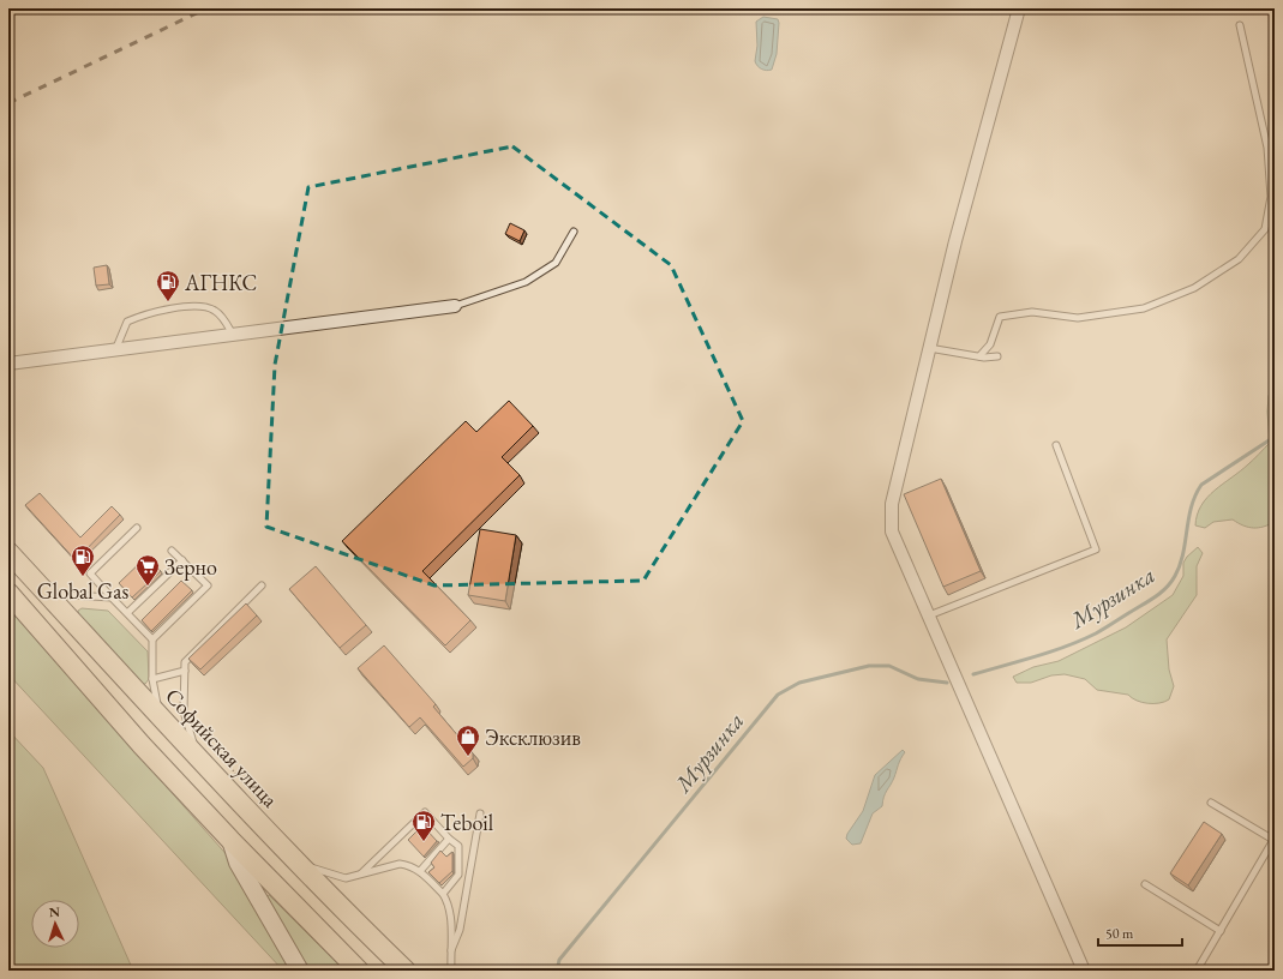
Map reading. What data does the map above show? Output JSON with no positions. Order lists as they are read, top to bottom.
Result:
{
  "streets": {
    "main road": ["Софийская улица"]
  },
  "water": ["Мурзинка"],
  "places": {
    "fuel station": ["АГНКС", "Global Gas", "Teboil"],
    "supermarket": ["Зерно"],
    "shop": ["Эксклюзив"]
  },
  "scale_bar": "50 m",
  "north": "top"
}
